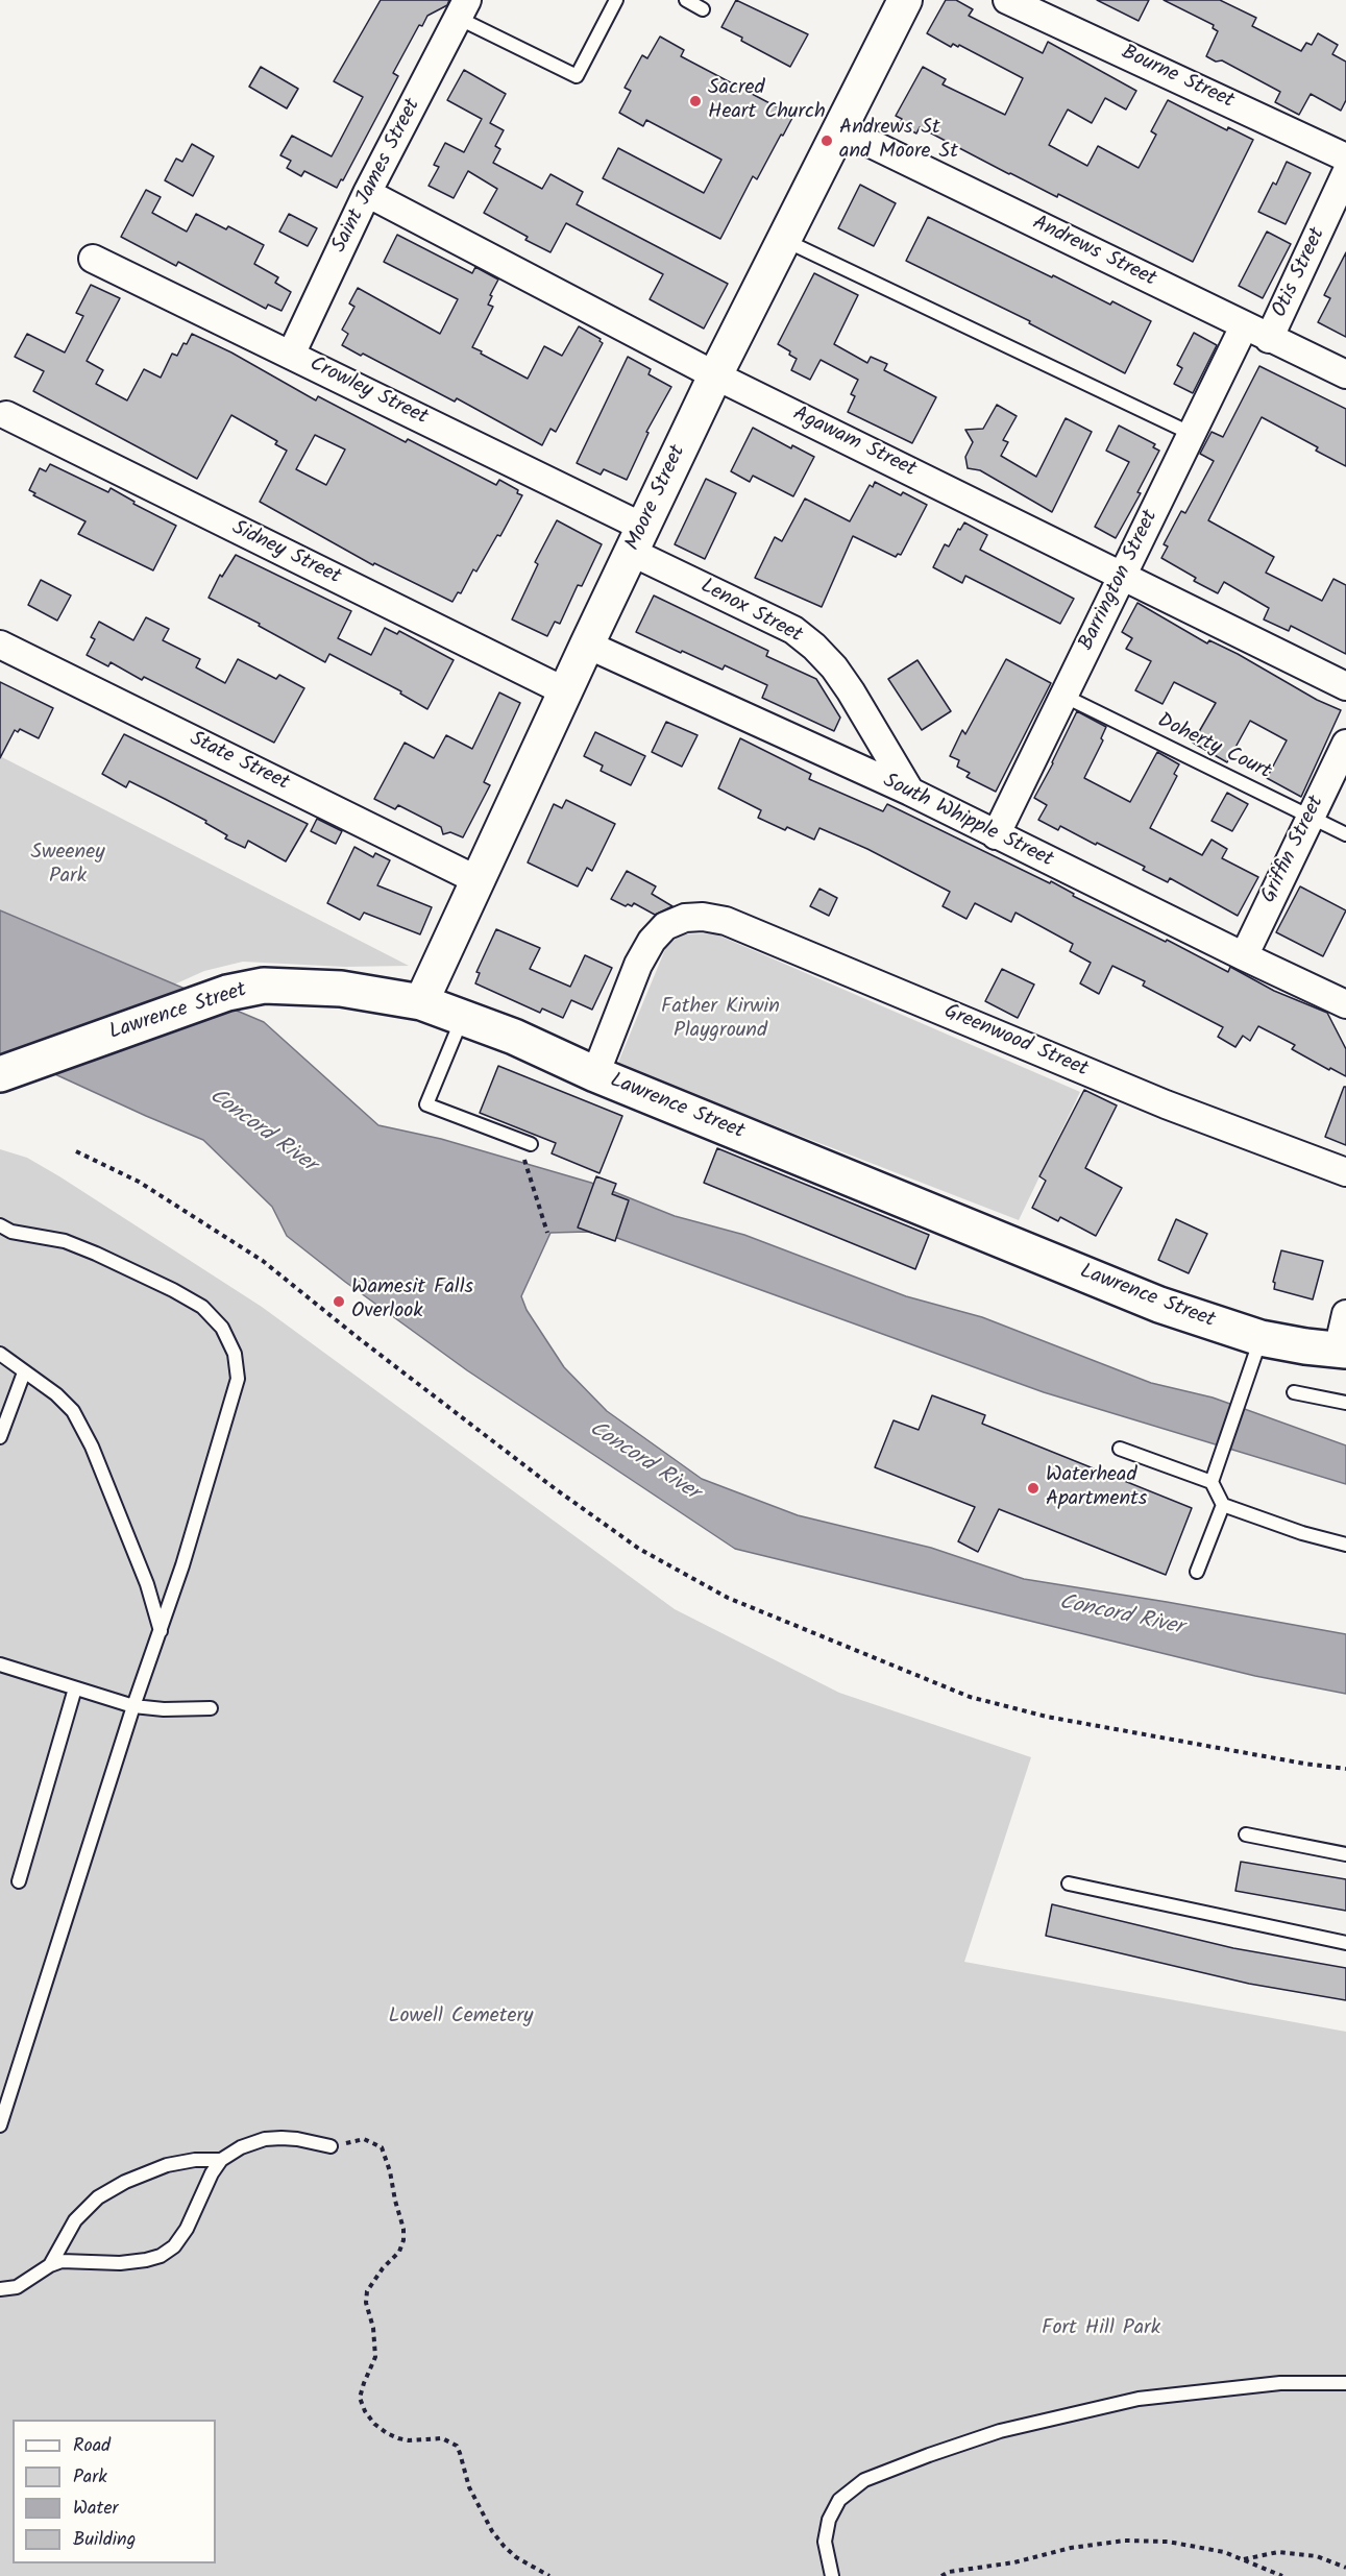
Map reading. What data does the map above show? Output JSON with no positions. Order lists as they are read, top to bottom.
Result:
{
  "streets": {
    "main road": ["Lawrence Street"],
    "street": [
      "Bourne Street",
      "Saint James Street",
      "Andrews Street",
      "Otis Street",
      "Crowley Street",
      "Agawam Street",
      "Moore Street",
      "Sidney Street",
      "Barrington Street",
      "Lenox Street",
      "State Street",
      "South Whipple Street",
      "Griffin Street",
      "Greenwood Street"
    ],
    "lane": ["Doherty Court"]
  },
  "crossings": [
    ["Saint James Street", "Crowley Street"],
    ["Saint James Street", "Agawam Street"],
    ["Andrews Street", "Otis Street"],
    ["Andrews Street", "Moore Street"],
    ["Andrews Street", "Barrington Street"],
    ["Crowley Street", "Moore Street"],
    ["Crowley Street", "Lenox Street"],
    ["Agawam Street", "Moore Street"],
    ["Agawam Street", "Barrington Street"],
    ["Moore Street", "Sidney Street"],
    ["Moore Street", "Lenox Street"],
    ["Moore Street", "State Street"],
    ["Moore Street", "South Whipple Street"],
    ["Moore Street", "Lawrence Street"],
    ["Barrington Street", "Doherty Court"],
    ["Barrington Street", "South Whipple Street"],
    ["Lenox Street", "South Whipple Street"],
    ["Doherty Court", "Griffin Street"],
    ["South Whipple Street", "Griffin Street"],
    ["Lawrence Street", "Greenwood Street"]
  ],
  "water": ["Concord River"],
  "parks": [
    "Sweeney Park",
    "Father Kirwin Playground",
    "Lowell Cemetery",
    "Fort Hill Park"
  ],
  "places": [
    "Sacred Heart Church",
    "Andrews St and Moore St",
    "Wamesit Falls Overlook",
    "Waterhead Apartments"
  ],
  "legend": [
    "Road",
    "Park",
    "Water",
    "Building"
  ]
}
